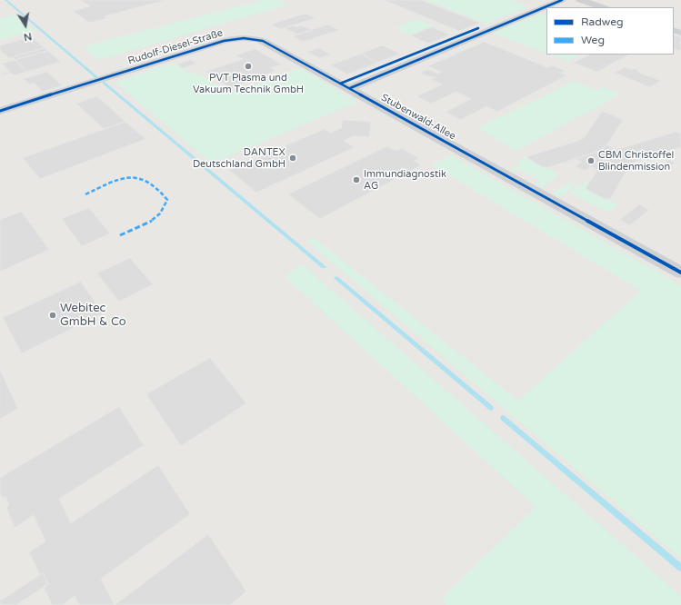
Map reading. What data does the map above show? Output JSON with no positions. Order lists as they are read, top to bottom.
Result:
{
  "streets": {
    "street": ["Rudolf-Diesel-Straße", "Stubenwald-Allee"]
  },
  "crossings": [
    ["Rudolf-Diesel-Straße", "Stubenwald-Allee"]
  ],
  "places": [
    "PVT Plasma und Vakuum Technik GmbH",
    "DANTEX Deutschland GmbH",
    "CBM Christoffel Blindenmission",
    "Immundiagnostik AG",
    "Webitec GmbH & Co"
  ],
  "legend": ["Radweg", "Weg"],
  "north": "bottom"
}
